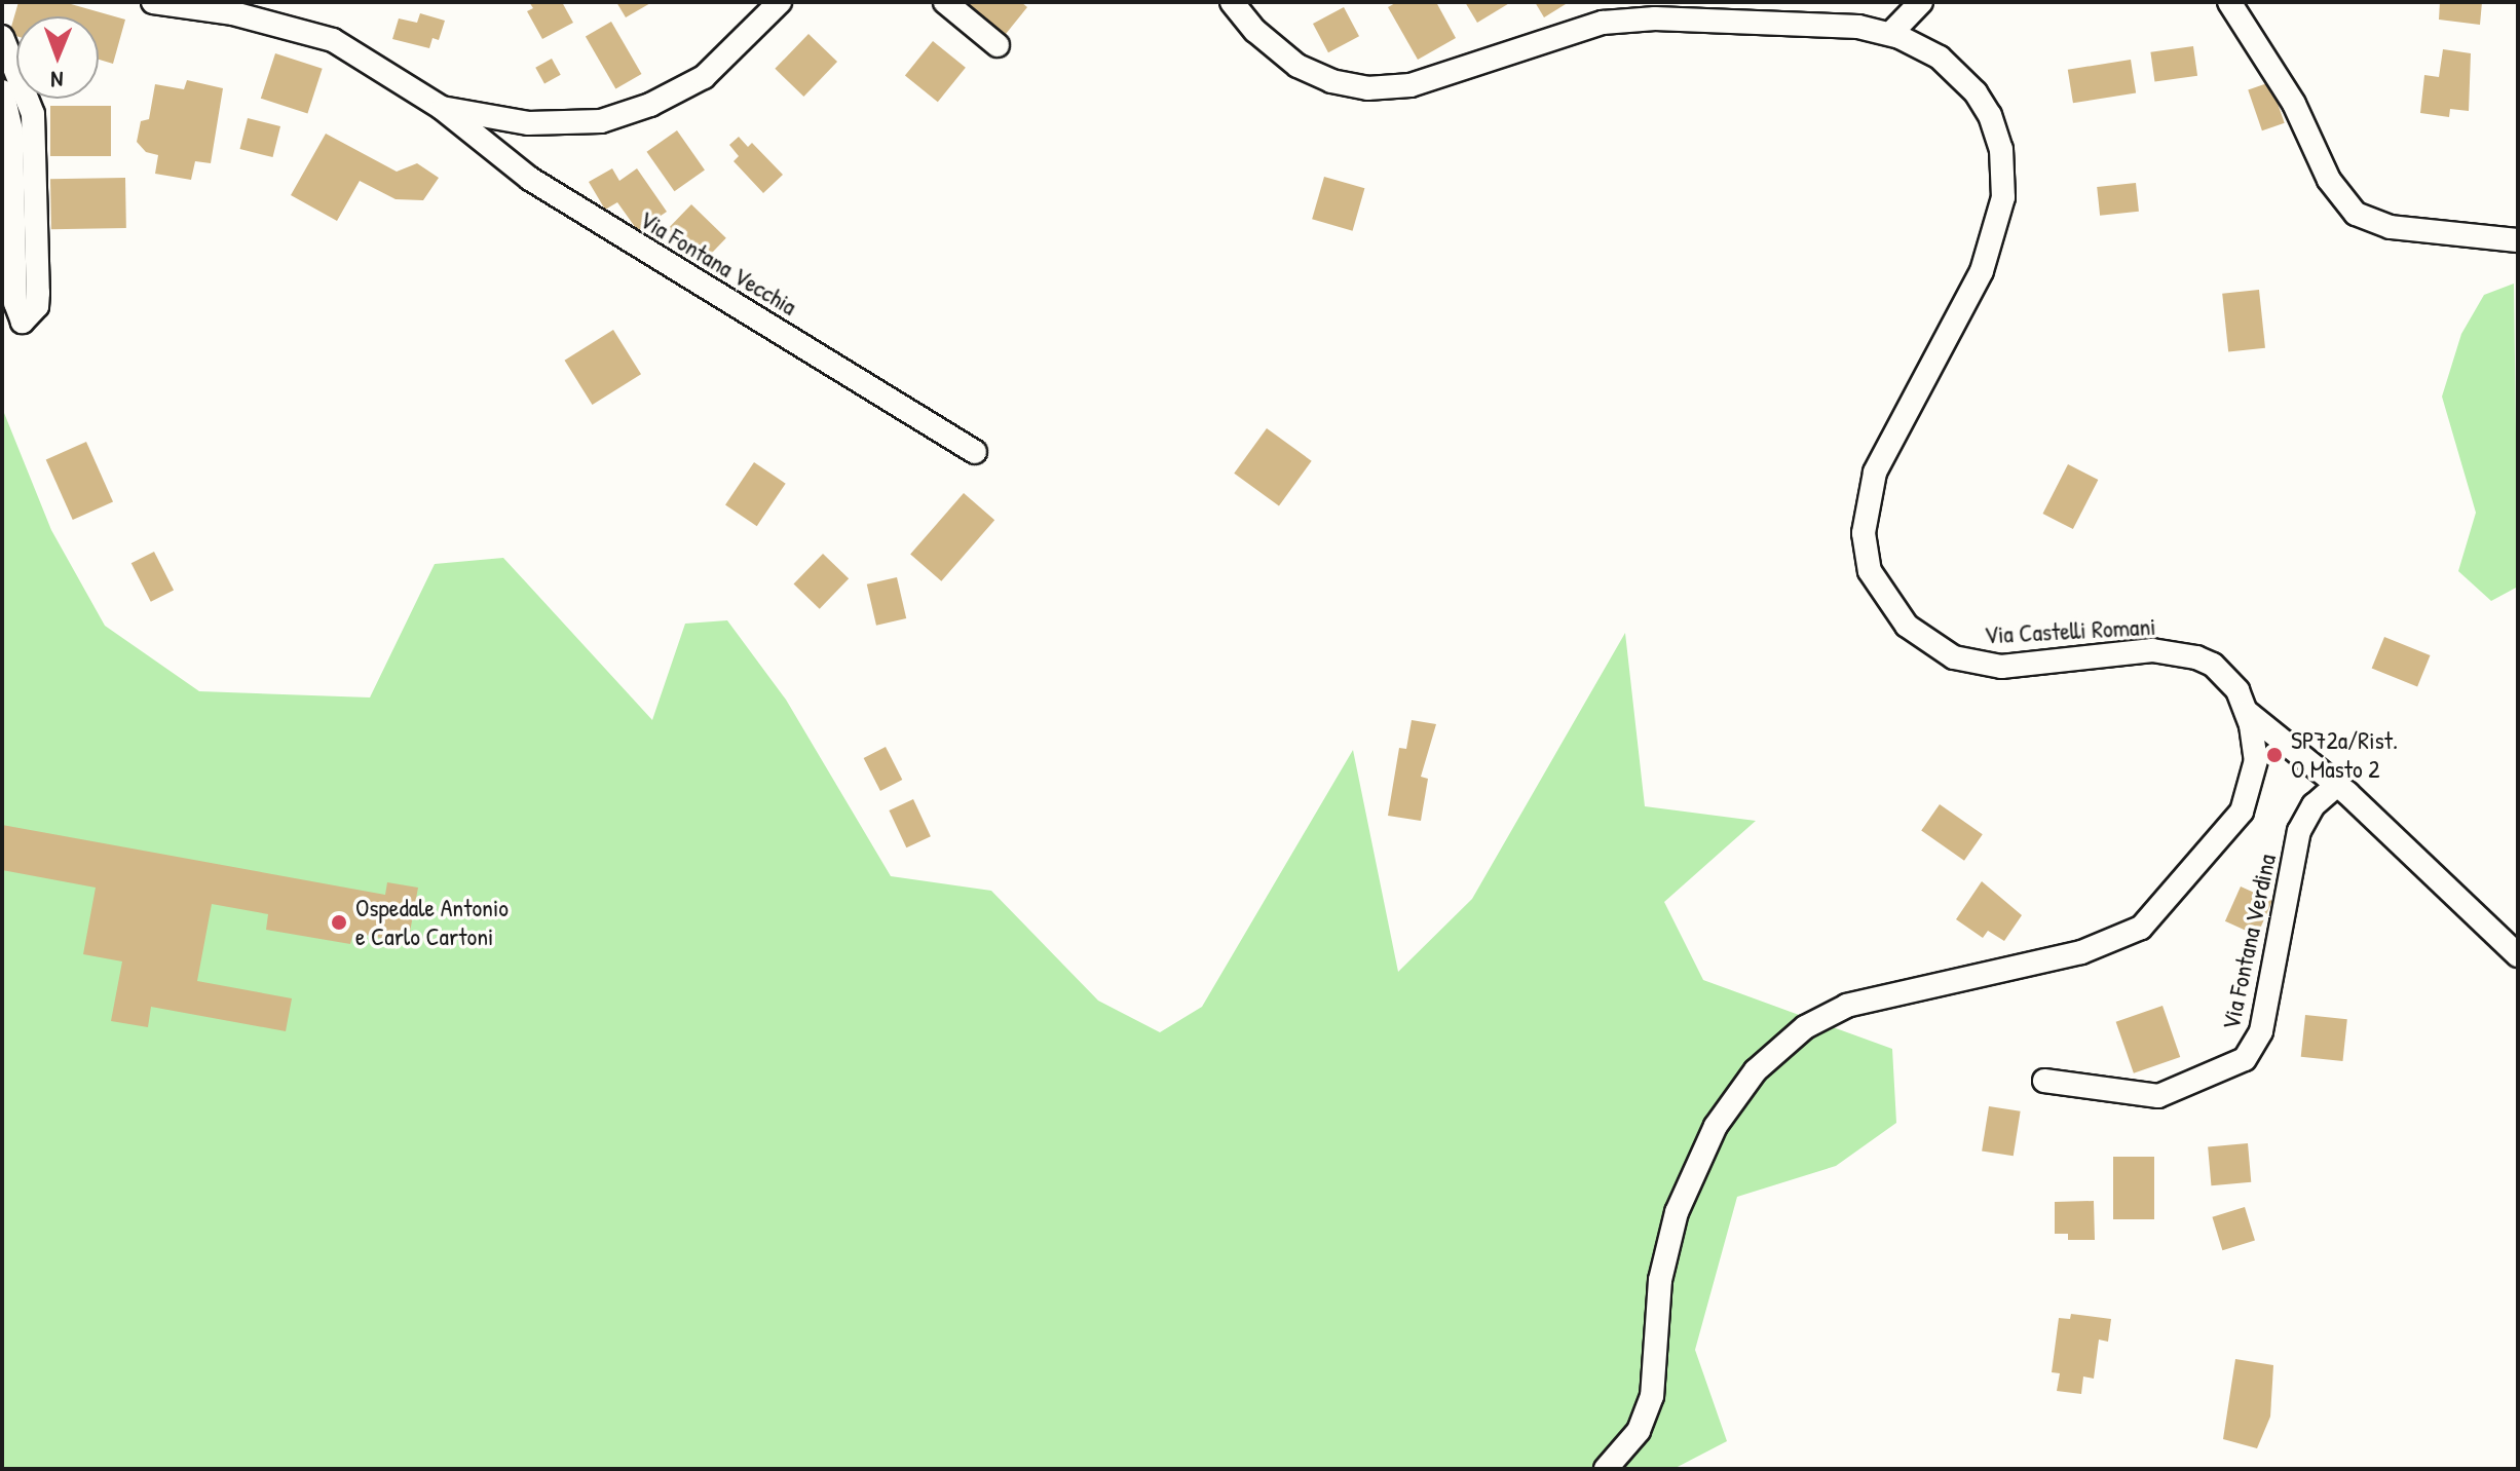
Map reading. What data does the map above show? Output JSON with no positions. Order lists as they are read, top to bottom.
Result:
{
  "streets": {
    "street": ["Via Fontana Vecchia", "Via Castelli Romani", "Via Fontana Verdina"]
  },
  "places": ["SP72a/Rist. O Masto 2", "Ospedale Antonio e Carlo Cartoni"],
  "north": "bottom"
}
